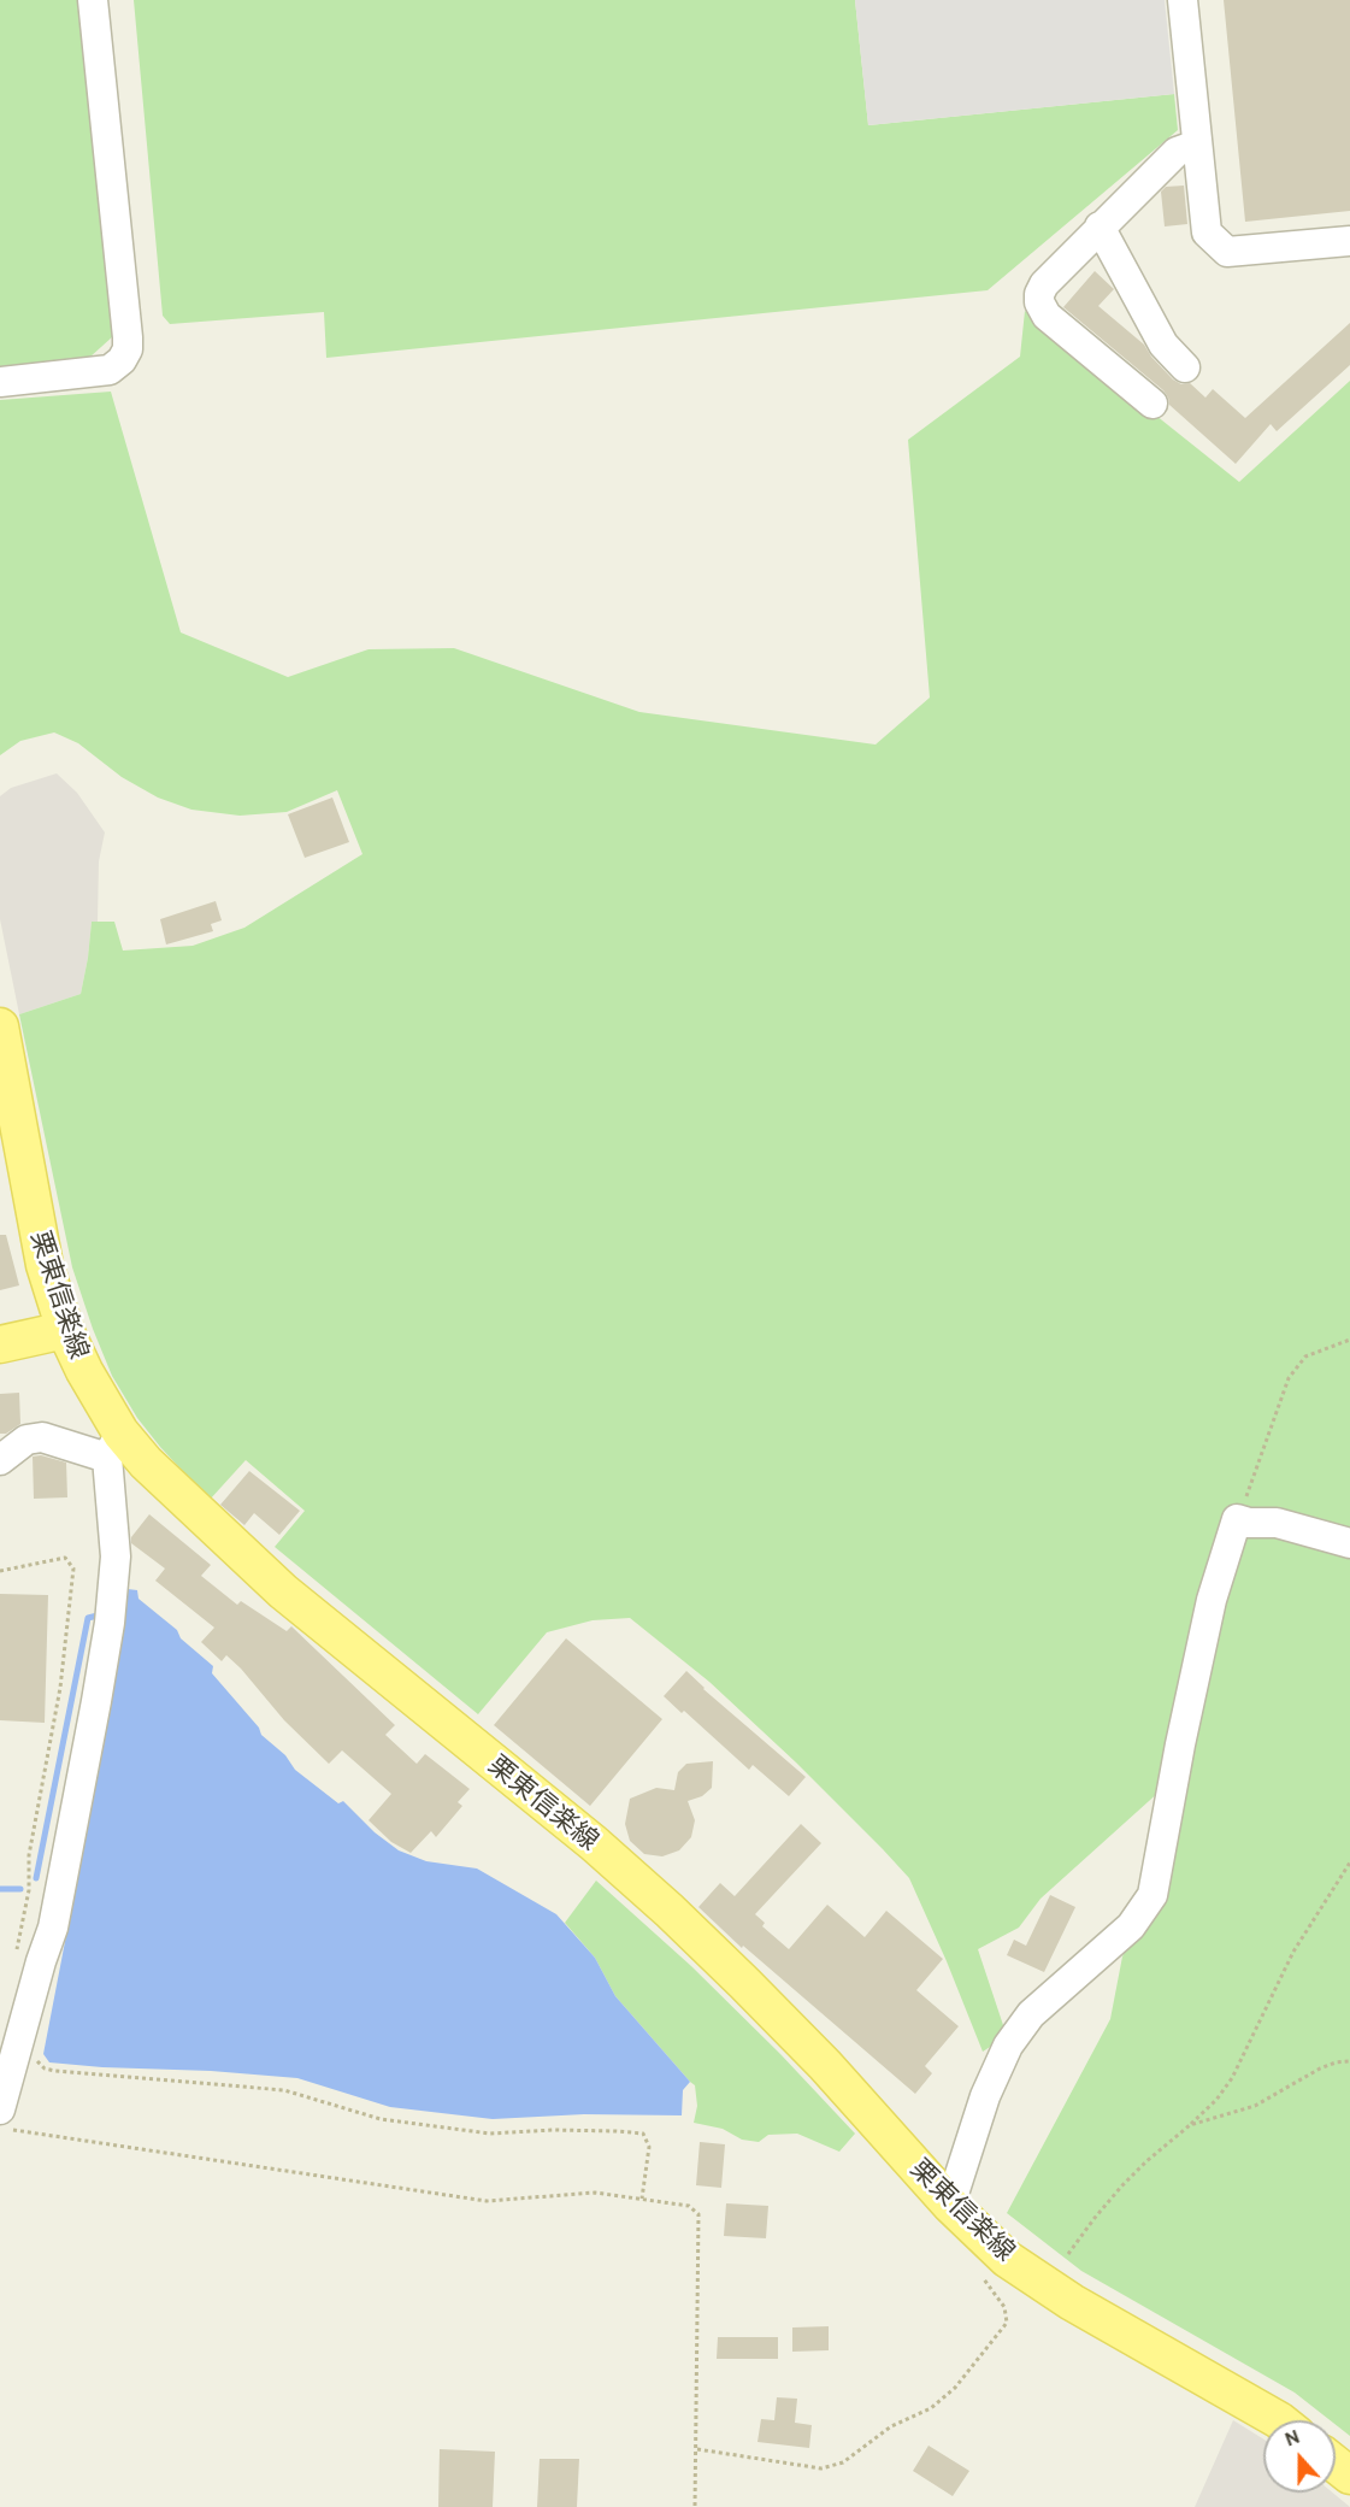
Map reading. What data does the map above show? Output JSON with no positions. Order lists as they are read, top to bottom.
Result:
{
  "streets": {
    "main road": ["栗東信楽線"]
  },
  "north": "top"
}
